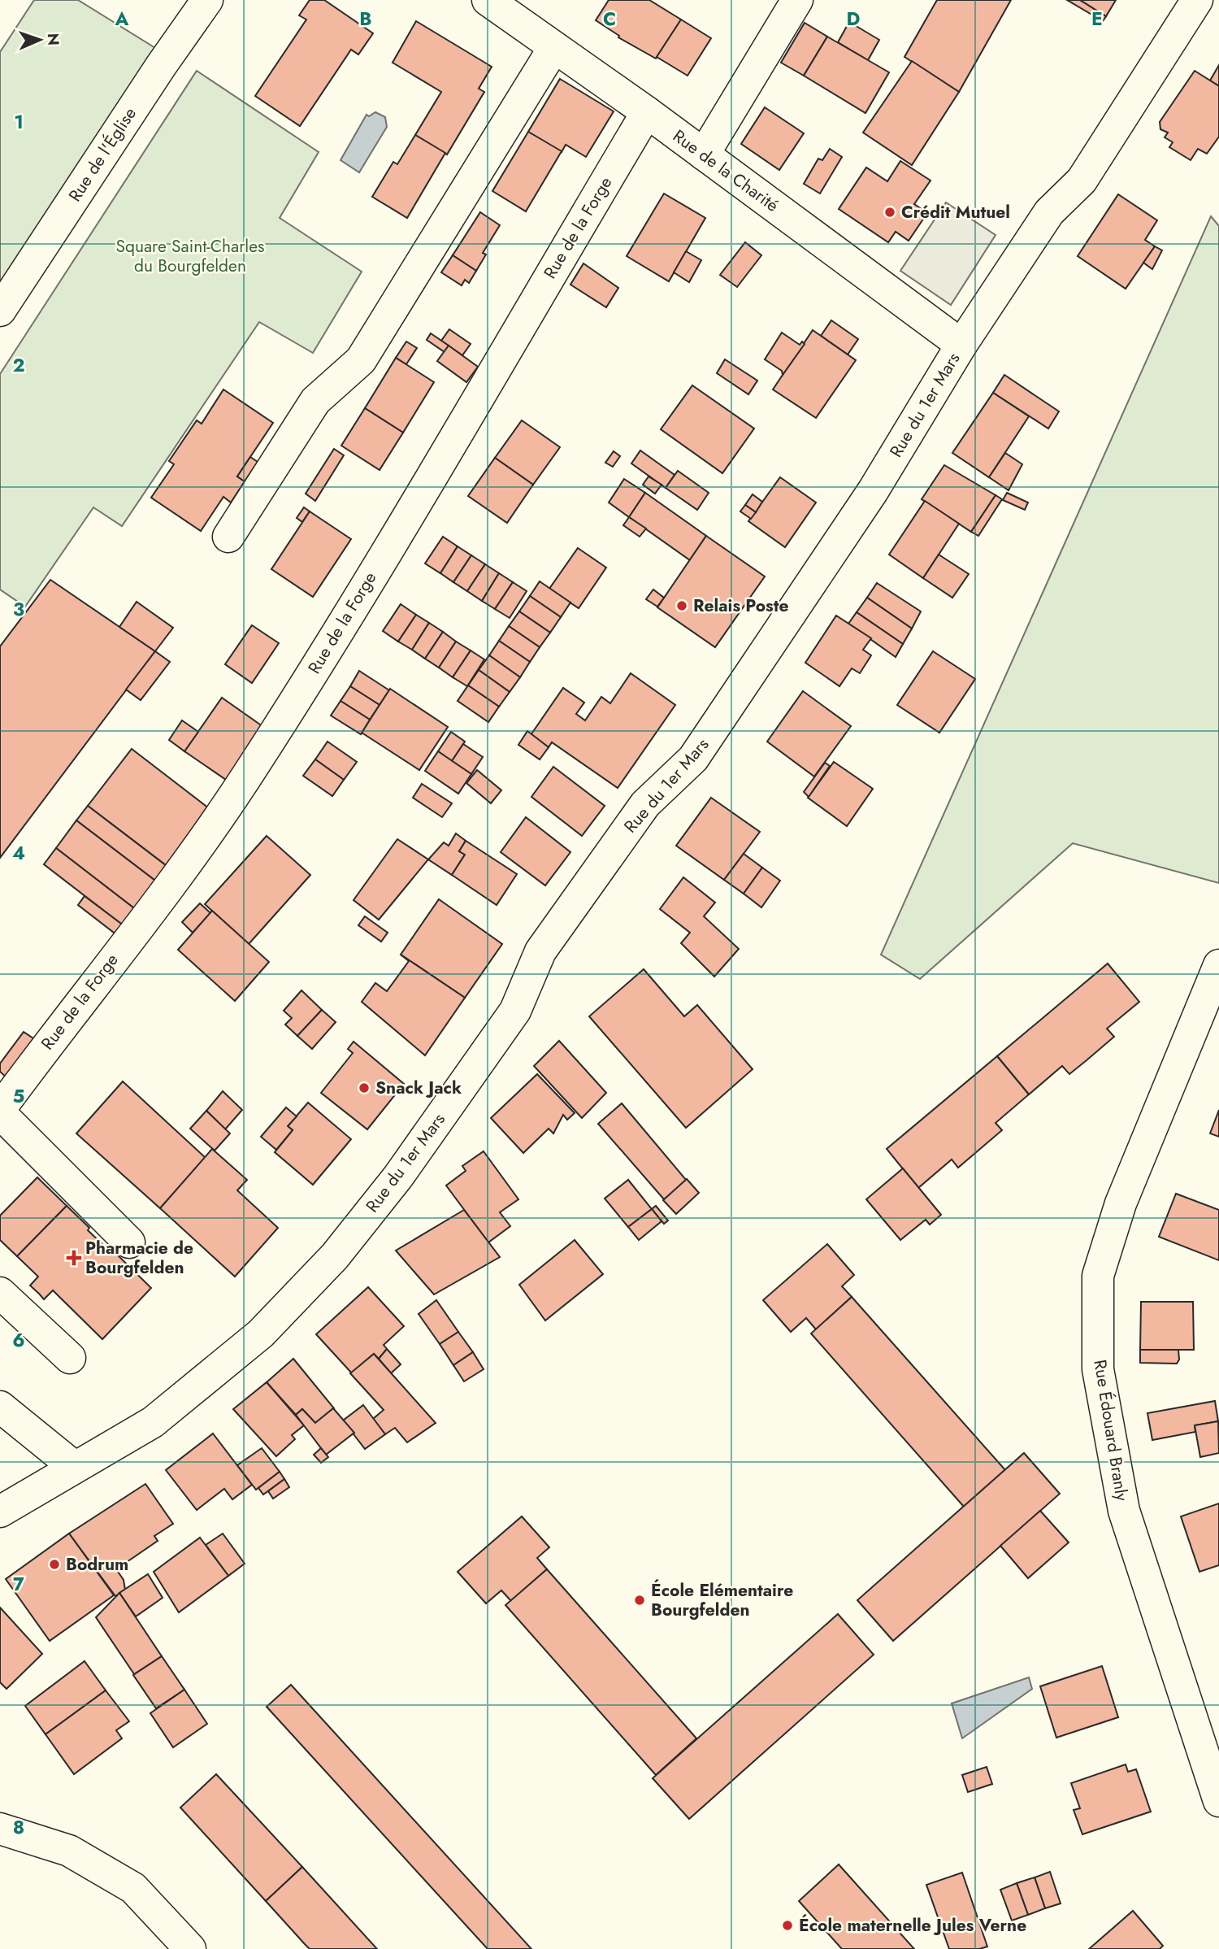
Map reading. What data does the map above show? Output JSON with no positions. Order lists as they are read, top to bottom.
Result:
{
  "streets": {
    "street": [
      "Rue de l'Église",
      "Rue de la Charité",
      "Rue de la Forge",
      "Rue du 1er Mars",
      "Rue Édouard Branly"
    ]
  },
  "crossings": [
    ["Rue de la Charité", "Rue de la Forge"],
    ["Rue de la Charité", "Rue du 1er Mars"]
  ],
  "parks": ["Square Saint-Charles du Bourgfelden"],
  "places": {
    "other": [
      "Crédit Mutuel",
      "Relais Poste",
      "Snack Jack",
      "Bodrum",
      "École Elémentaire Bourgfelden",
      "École maternelle Jules Verne"
    ],
    "health": ["Pharmacie de Bourgfelden"]
  },
  "north": "right",
  "grid": {
    "columns": [
      "A",
      "B",
      "C",
      "D",
      "E"
    ],
    "rows": [
      "1",
      "2",
      "3",
      "4",
      "5",
      "6",
      "7",
      "8"
    ]
  }
}
